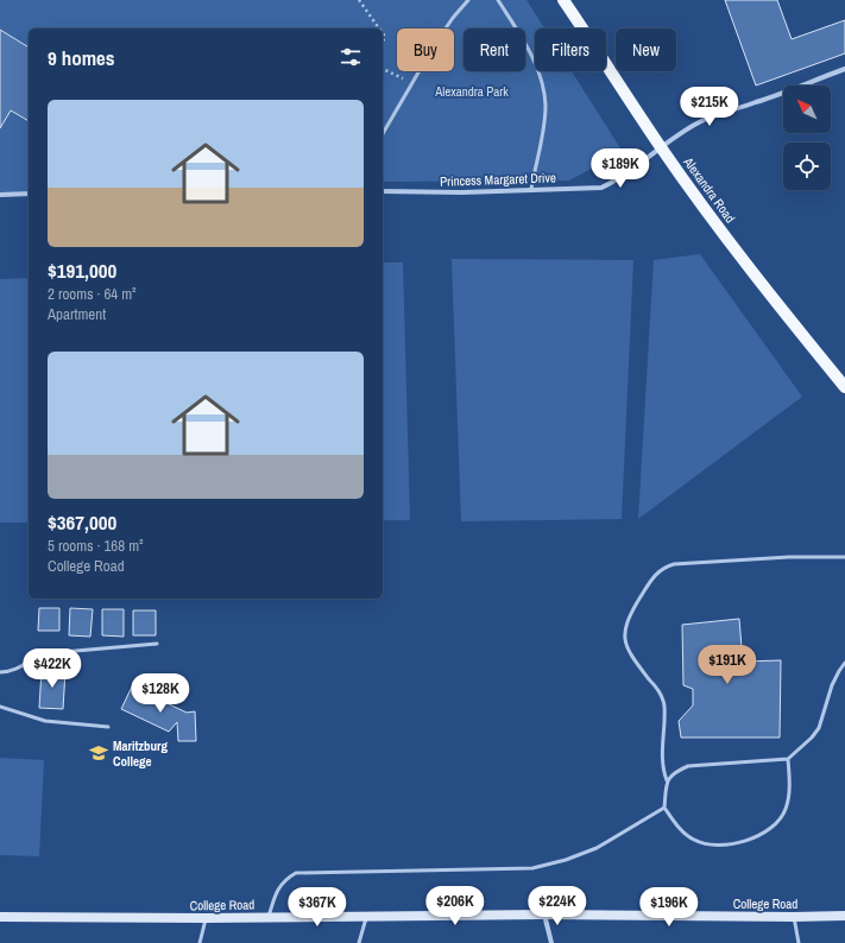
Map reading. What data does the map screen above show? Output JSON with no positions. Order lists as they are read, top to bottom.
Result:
{
  "streets": {
    "main road": ["Alexandra Road"],
    "street": ["Princess Margaret Drive", "College Road"]
  },
  "crossings": [
    ["Princess Margaret Drive", "Alexandra Road"]
  ],
  "parks": ["Alexandra Park"],
  "places": {
    "school or university": ["Maritzburg College"]
  },
  "north": "top left",
  "page": {
    "chip": [
      "Buy",
      "Rent",
      "Filters",
      "New"
    ],
    "heading": "9 homes",
    "list": [
      {
        "name": "$191,000",
        "note": "2 rooms · 64 m² · Apartment"
      },
      {
        "name": "$367,000",
        "note": "5 rooms · 168 m² · College Road"
      }
    ],
    "price": [
      "$215K",
      "$189K",
      "$191K",
      "$422K",
      "$128K",
      "$206K",
      "$224K",
      "$367K",
      "$196K"
    ]
  }
}
